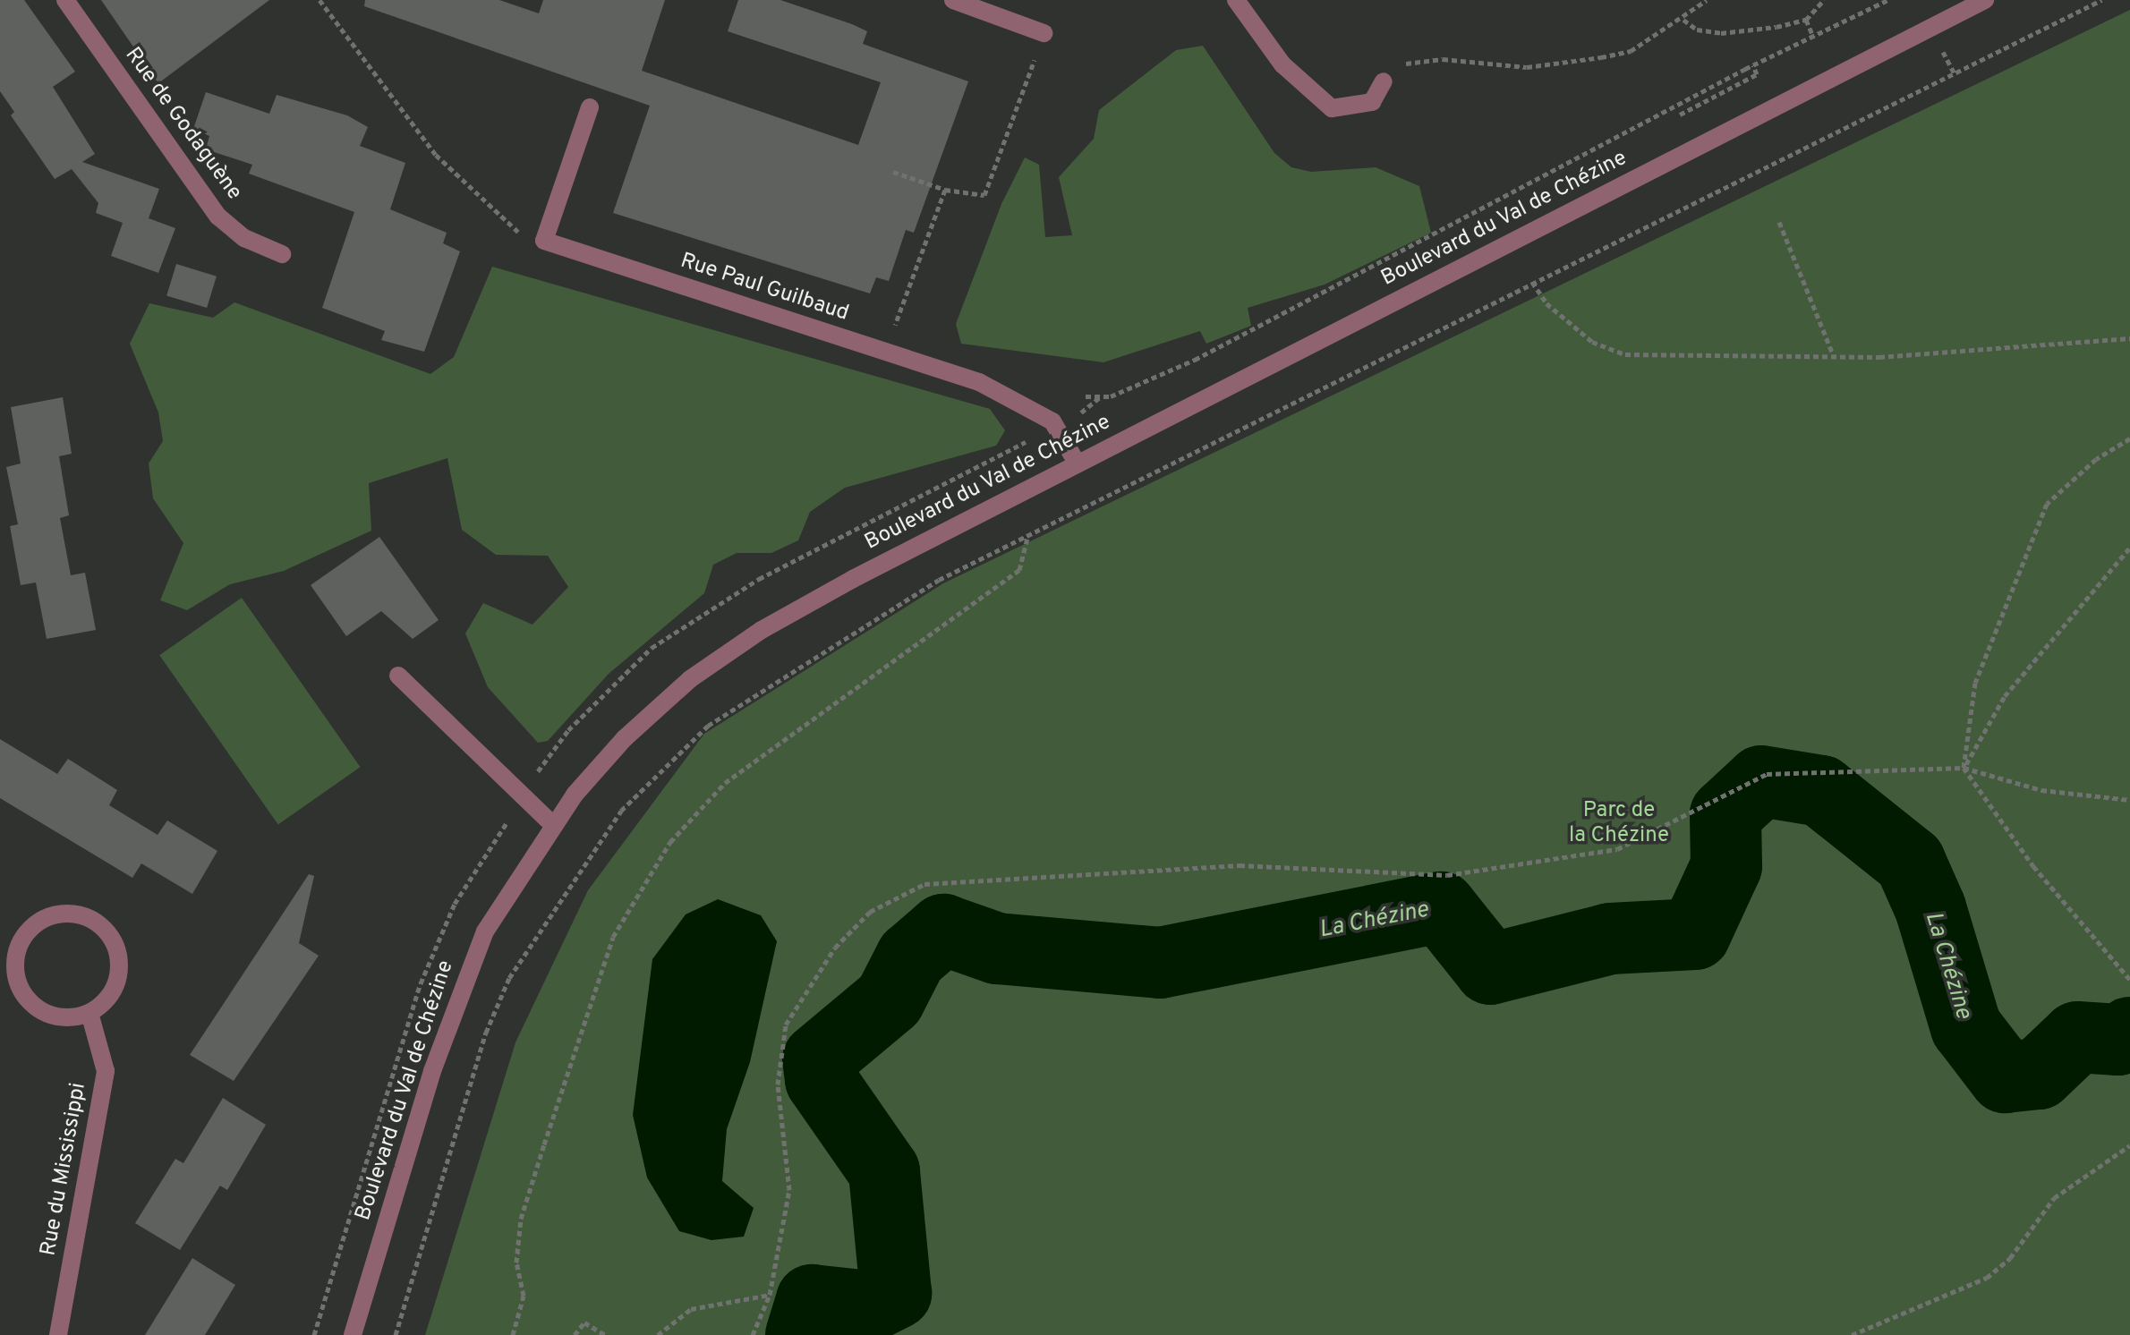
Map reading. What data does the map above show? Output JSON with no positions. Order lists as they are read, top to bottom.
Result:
{
  "streets": {
    "street": [
      "Rue de Godaguène",
      "Boulevard du Val de Chézine",
      "Rue Paul Guilbaud",
      "Rue du Mississippi"
    ]
  },
  "crossings": [
    ["Boulevard du Val de Chézine", "Rue Paul Guilbaud"]
  ],
  "water": ["La Chézine"],
  "parks": ["Parc de la Chézine"]
}
